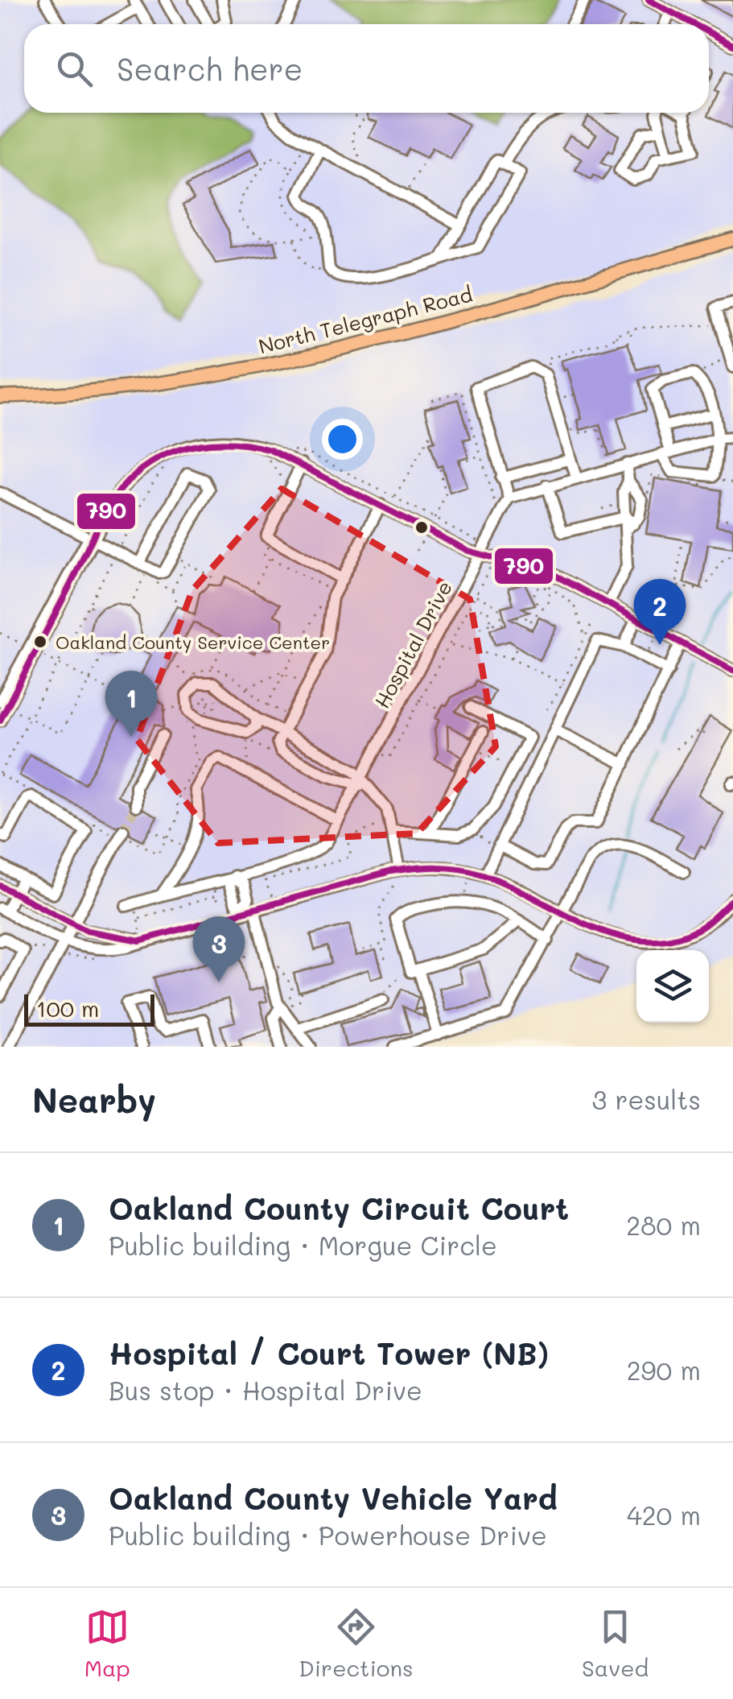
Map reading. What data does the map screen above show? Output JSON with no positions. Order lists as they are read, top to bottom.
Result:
{
  "streets": {
    "main road": ["North Telegraph Road"],
    "street": ["Hospital Drive"]
  },
  "places": ["Oakland County Service Center"],
  "lines": ["transit line 790"],
  "scale_bar": "100 m",
  "page": {
    "search": "Search here",
    "pins": ["2", "1", "3"],
    "scale": "100 m",
    "heading": ["Nearby", "3 results"],
    "list": [
      {
        "mark": "1",
        "name": "Oakland County Circuit Court",
        "note": "Public building · Morgue Circle",
        "value": "280 m"
      },
      {
        "mark": "2",
        "name": "Hospital / Court Tower (NB)",
        "note": "Bus stop · Hospital Drive",
        "value": "290 m"
      },
      {
        "mark": "3",
        "name": "Oakland County Vehicle Yard",
        "note": "Public building · Powerhouse Drive",
        "value": "420 m"
      }
    ],
    "nav": ["Map", "Directions", "Saved"]
  }
}
